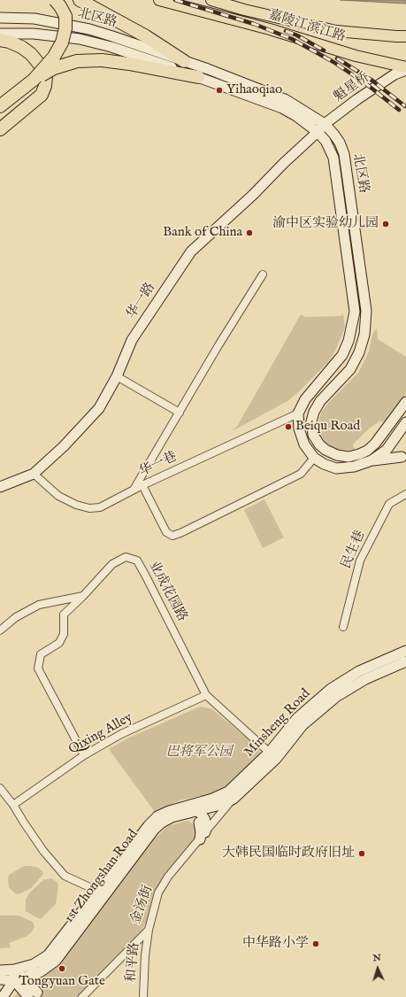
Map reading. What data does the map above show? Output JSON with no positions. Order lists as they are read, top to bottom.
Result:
{
  "streets": {
    "main road": [
      "北区路",
      "嘉陵江滨江路",
      "魁星桥",
      "华一路",
      "Minsheng Road",
      "1st Zhongshan Road"
    ],
    "street": [
      "华一巷",
      "民生巷",
      "业成花园路",
      "Qixing Alley",
      "金汤街",
      "和平路"
    ]
  },
  "crossings": [
    ["北区路", "魁星桥"],
    ["北区路", "华一路"],
    ["北区路", "华一巷"],
    ["魁星桥", "华一路"],
    ["华一路", "华一巷"],
    ["业成花园路", "Minsheng Road"],
    ["业成花园路", "Qixing Alley"],
    ["Minsheng Road", "1st Zhongshan Road"],
    ["Minsheng Road", "金汤街"],
    ["1st Zhongshan Road", "金汤街"],
    ["金汤街", "和平路"]
  ],
  "parks": ["巴将军公园"],
  "places": [
    "Yihaoqiao",
    "渝中区实验幼儿园",
    "Bank of China",
    "Beiqu Road",
    "大韩民国临时政府旧址",
    "中华路小学",
    "Tongyuan Gate"
  ],
  "north": "top"
}
